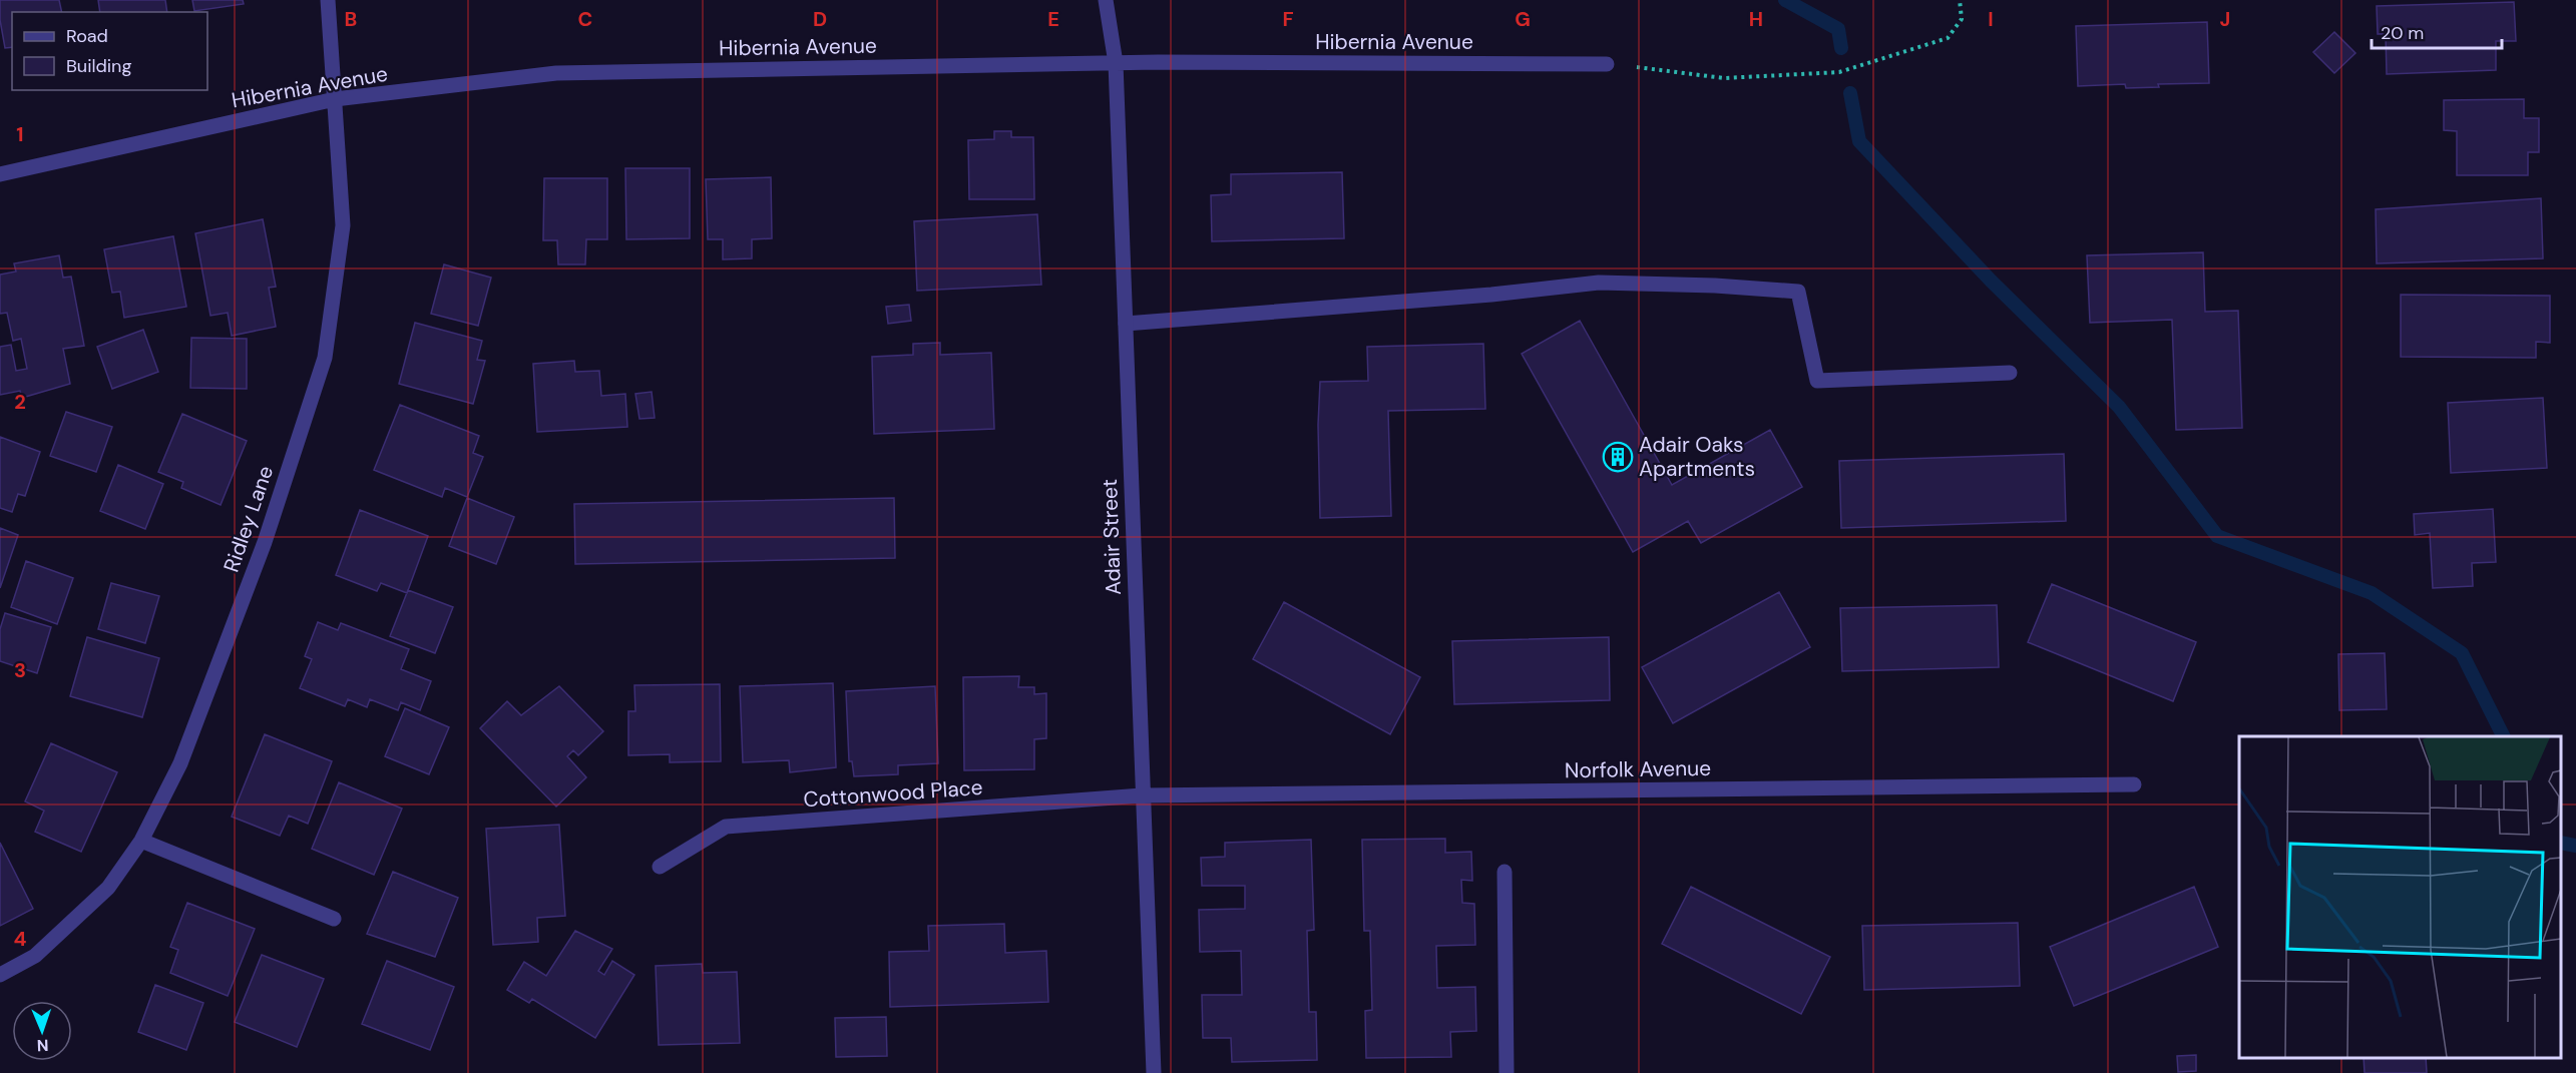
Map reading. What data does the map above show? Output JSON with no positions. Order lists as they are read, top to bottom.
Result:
{
  "streets": {
    "street": [
      "Hibernia Avenue",
      "Ridley Lane",
      "Adair Street",
      "Norfolk Avenue",
      "Cottonwood Place"
    ]
  },
  "crossings": [
    ["Hibernia Avenue", "Ridley Lane"],
    ["Hibernia Avenue", "Adair Street"],
    ["Adair Street", "Norfolk Avenue"],
    ["Adair Street", "Cottonwood Place"],
    ["Norfolk Avenue", "Cottonwood Place"]
  ],
  "places": {
    "building": ["Adair Oaks Apartments"]
  },
  "legend": ["Road", "Building"],
  "scale_bar": "20 m",
  "north": "bottom",
  "grid": {
    "columns": [
      "B",
      "C",
      "D",
      "E",
      "F",
      "G",
      "H",
      "I",
      "J"
    ],
    "rows": [
      "1",
      "2",
      "3",
      "4"
    ]
  }
}
